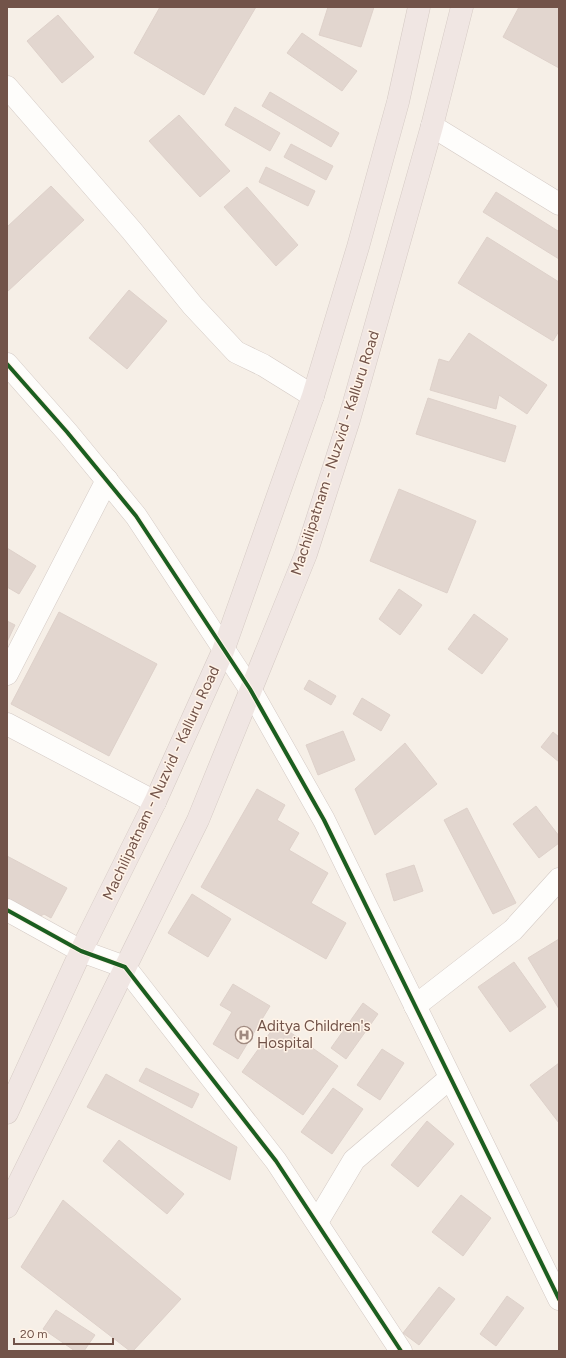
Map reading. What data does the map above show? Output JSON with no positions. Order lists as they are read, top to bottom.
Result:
{
  "streets": {
    "highway": ["Machilipatnam - Nuzvid - Kalluru Road"]
  },
  "places": {
    "hospital": ["Aditya Children's Hospital"]
  },
  "scale_bar": "20 m"
}
